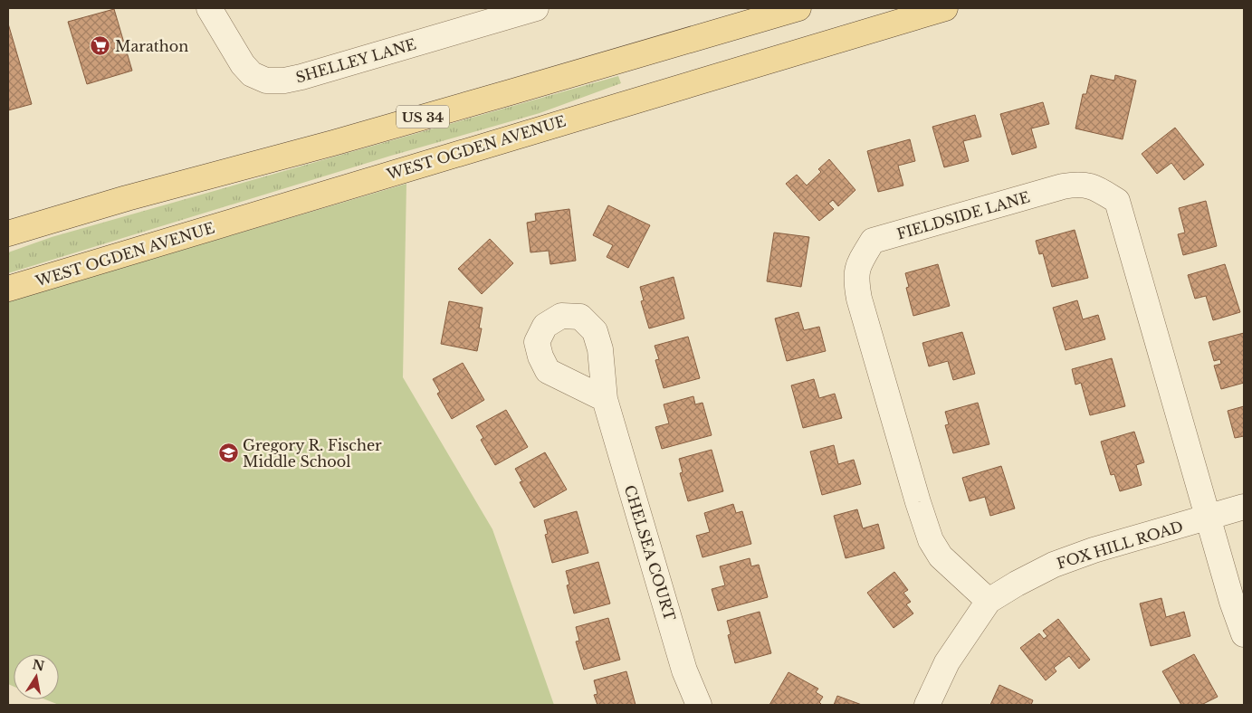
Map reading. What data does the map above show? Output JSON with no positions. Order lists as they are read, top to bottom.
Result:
{
  "streets": {
    "main road": ["US 34", "WEST OGDEN AVENUE"],
    "street": [
      "SHELLEY LANE",
      "FIELDSIDE LANE",
      "FOX HILL ROAD",
      "CHELSEA COURT"
    ]
  },
  "crossings": [
    ["FIELDSIDE LANE", "FOX HILL ROAD"]
  ],
  "places": {
    "supermarket": ["Marathon"],
    "school or university": ["Gregory R. Fischer Middle School"]
  },
  "north": "top"
}
